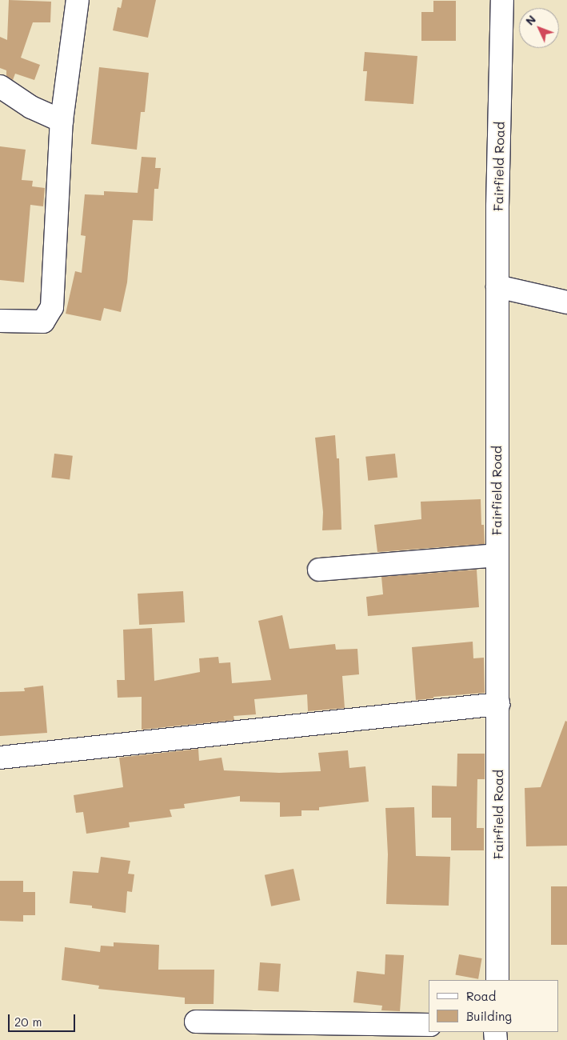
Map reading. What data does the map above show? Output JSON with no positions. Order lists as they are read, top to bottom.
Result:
{
  "streets": {
    "street": ["Fairfield Road"]
  },
  "legend": ["Road", "Building"],
  "scale_bar": "20 m",
  "north": "top left"
}
